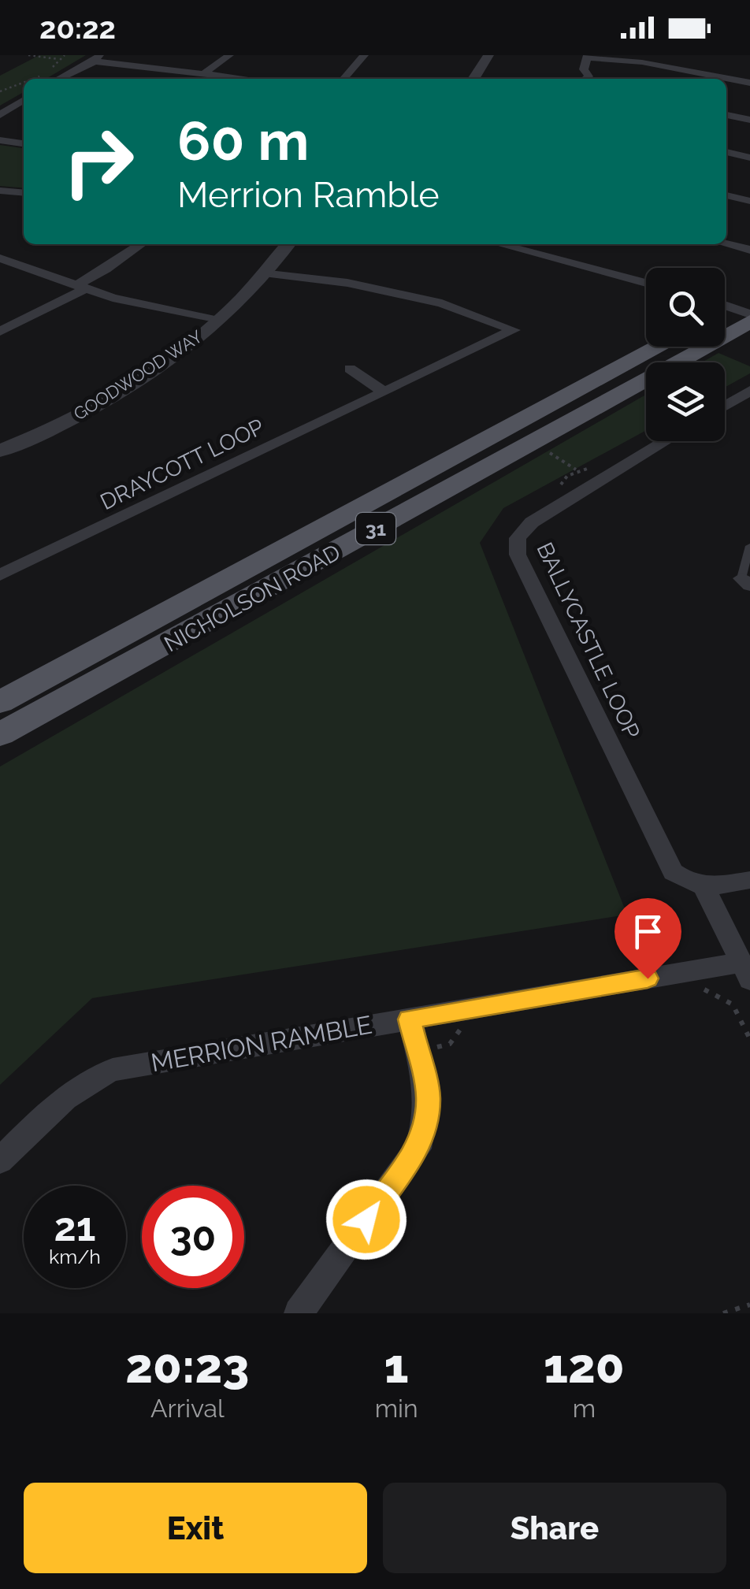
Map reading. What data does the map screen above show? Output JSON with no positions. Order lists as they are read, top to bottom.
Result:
{
  "streets": {
    "main road": ["31", "NICHOLSON ROAD"],
    "street": [
      "GOODWOOD WAY",
      "DRAYCOTT LOOP",
      "BALLYCASTLE LOOP",
      "MERRION RAMBLE"
    ]
  },
  "crossings": [
    ["GOODWOOD WAY", "DRAYCOTT LOOP"]
  ],
  "page": {
    "status": "20:22",
    "turn": ["60 m", "Merrion Ramble"],
    "speed": "21 km/h",
    "limit": "30",
    "eta": [
      "20:23",
      "Arrival",
      "1",
      "min",
      "120",
      "m"
    ],
    "buttons": ["Exit", "Share"]
  }
}
